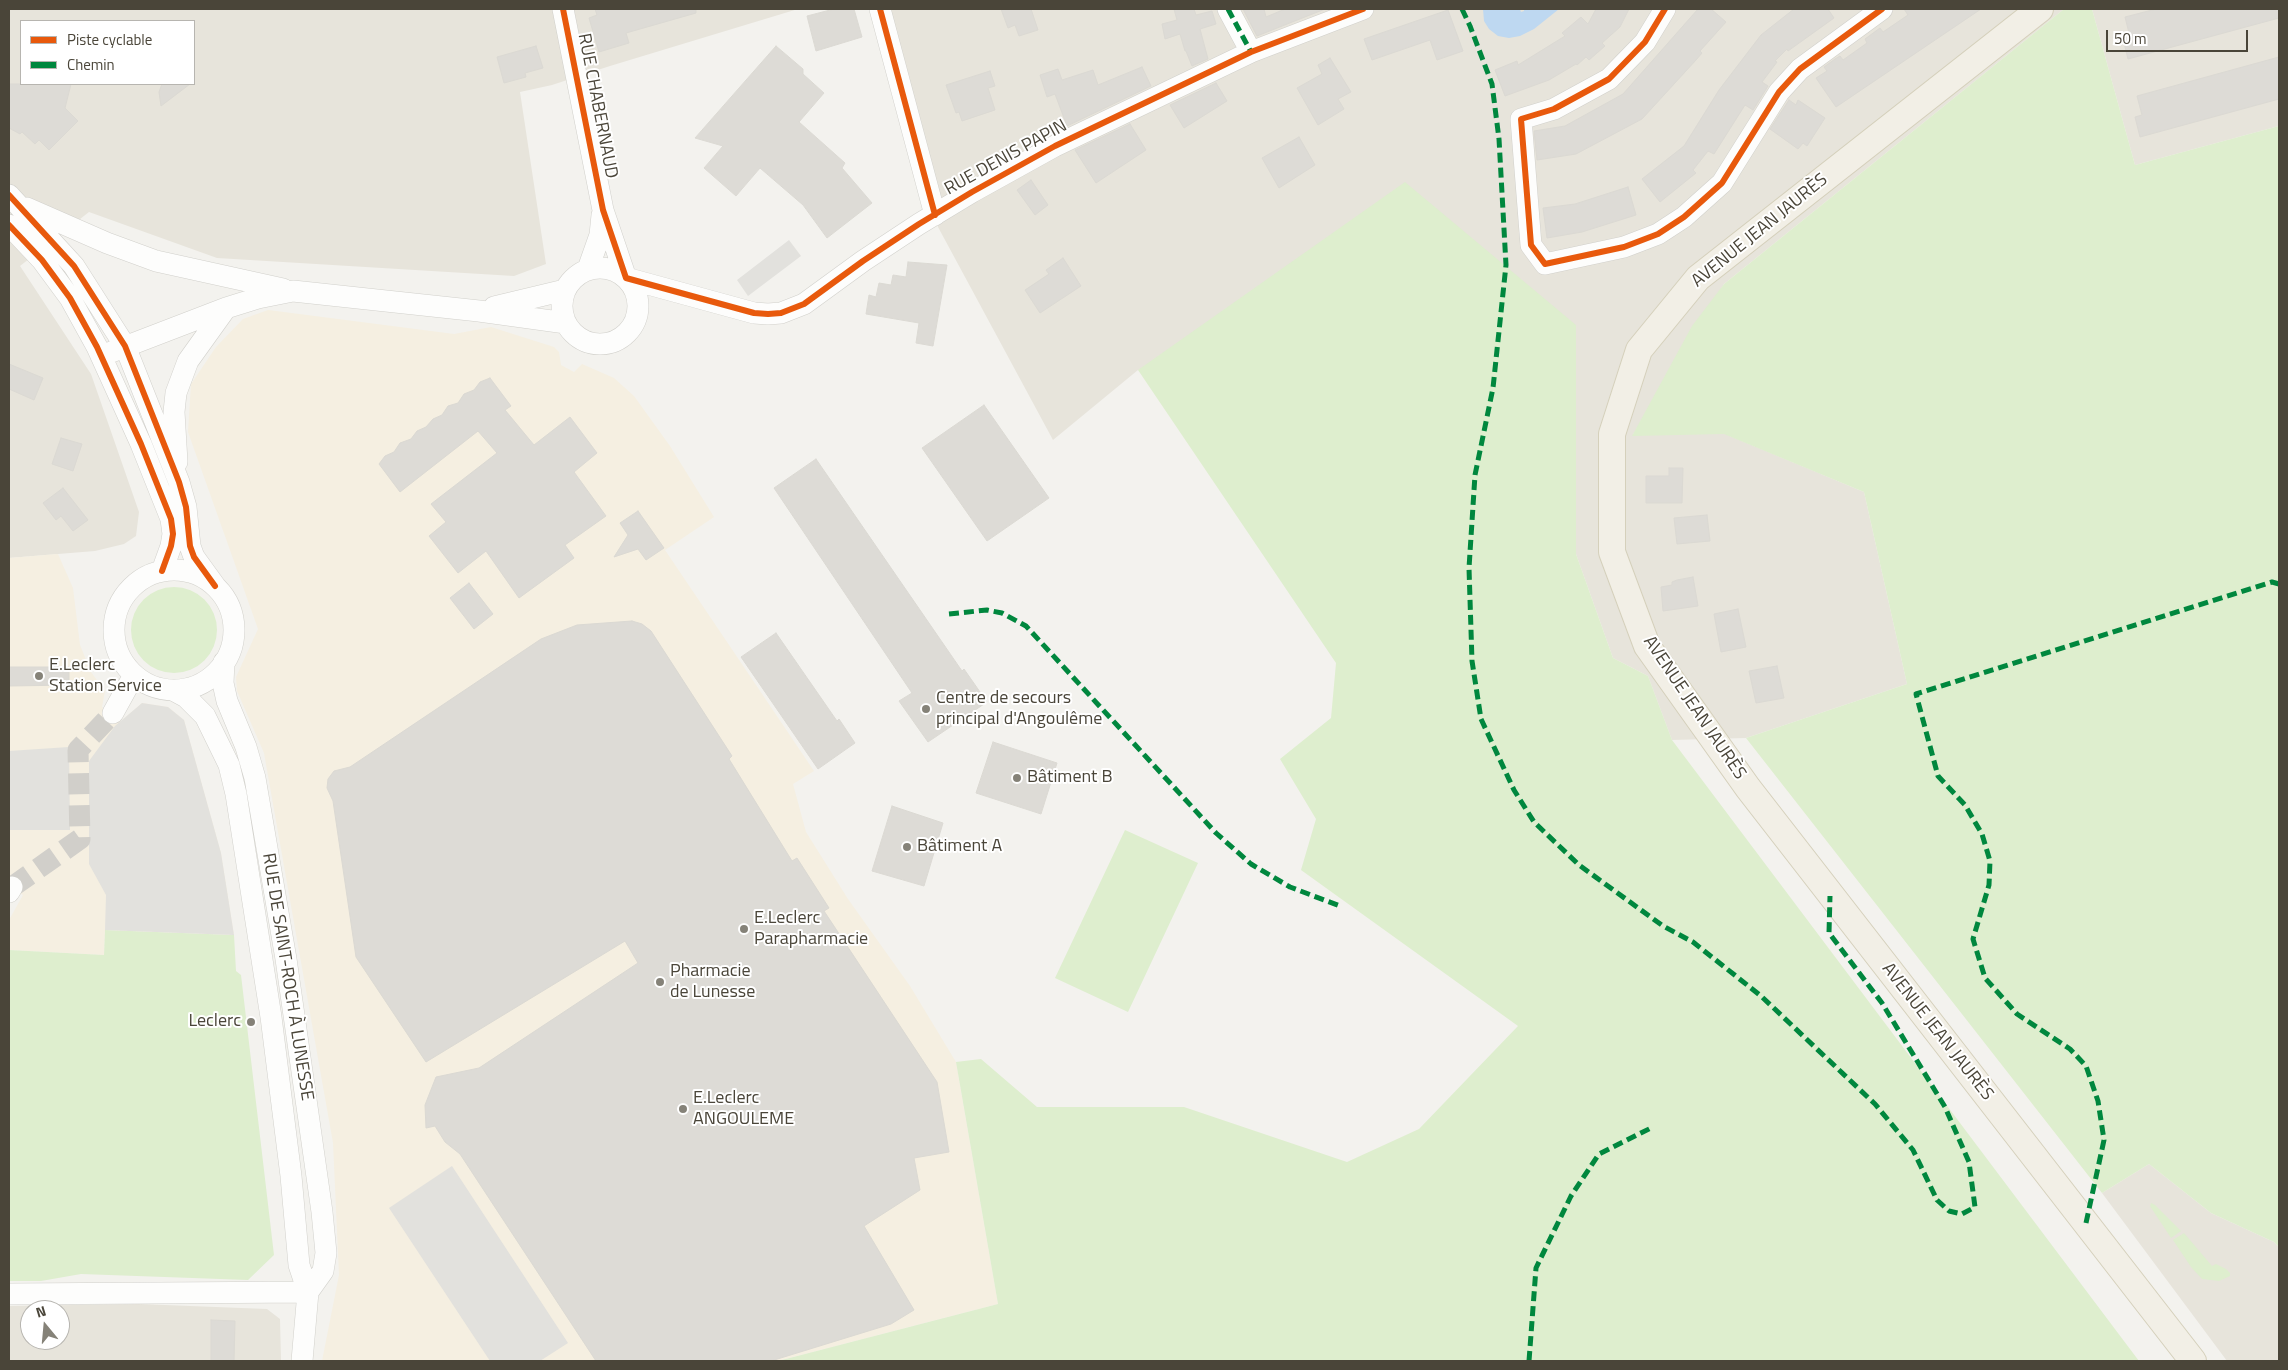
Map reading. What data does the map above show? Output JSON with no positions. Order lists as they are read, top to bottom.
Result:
{
  "streets": {
    "main road": ["AVENUE JEAN JAURÈS"],
    "street": ["RUE CHABERNAUD", "RUE DENIS PAPIN", "RUE DE SAINT-ROCH À LUNESSE"]
  },
  "places": [
    "E.Leclerc Station Service",
    "Centre de secours principal d'Angoulême",
    "Bâtiment B",
    "Bâtiment A",
    "E.Leclerc Parapharmacie",
    "Pharmacie de Lunesse",
    "Leclerc",
    "E.Leclerc ANGOULEME"
  ],
  "legend": ["Piste cyclable", "Chemin"],
  "scale_bar": "50 m",
  "north": "top"
}
